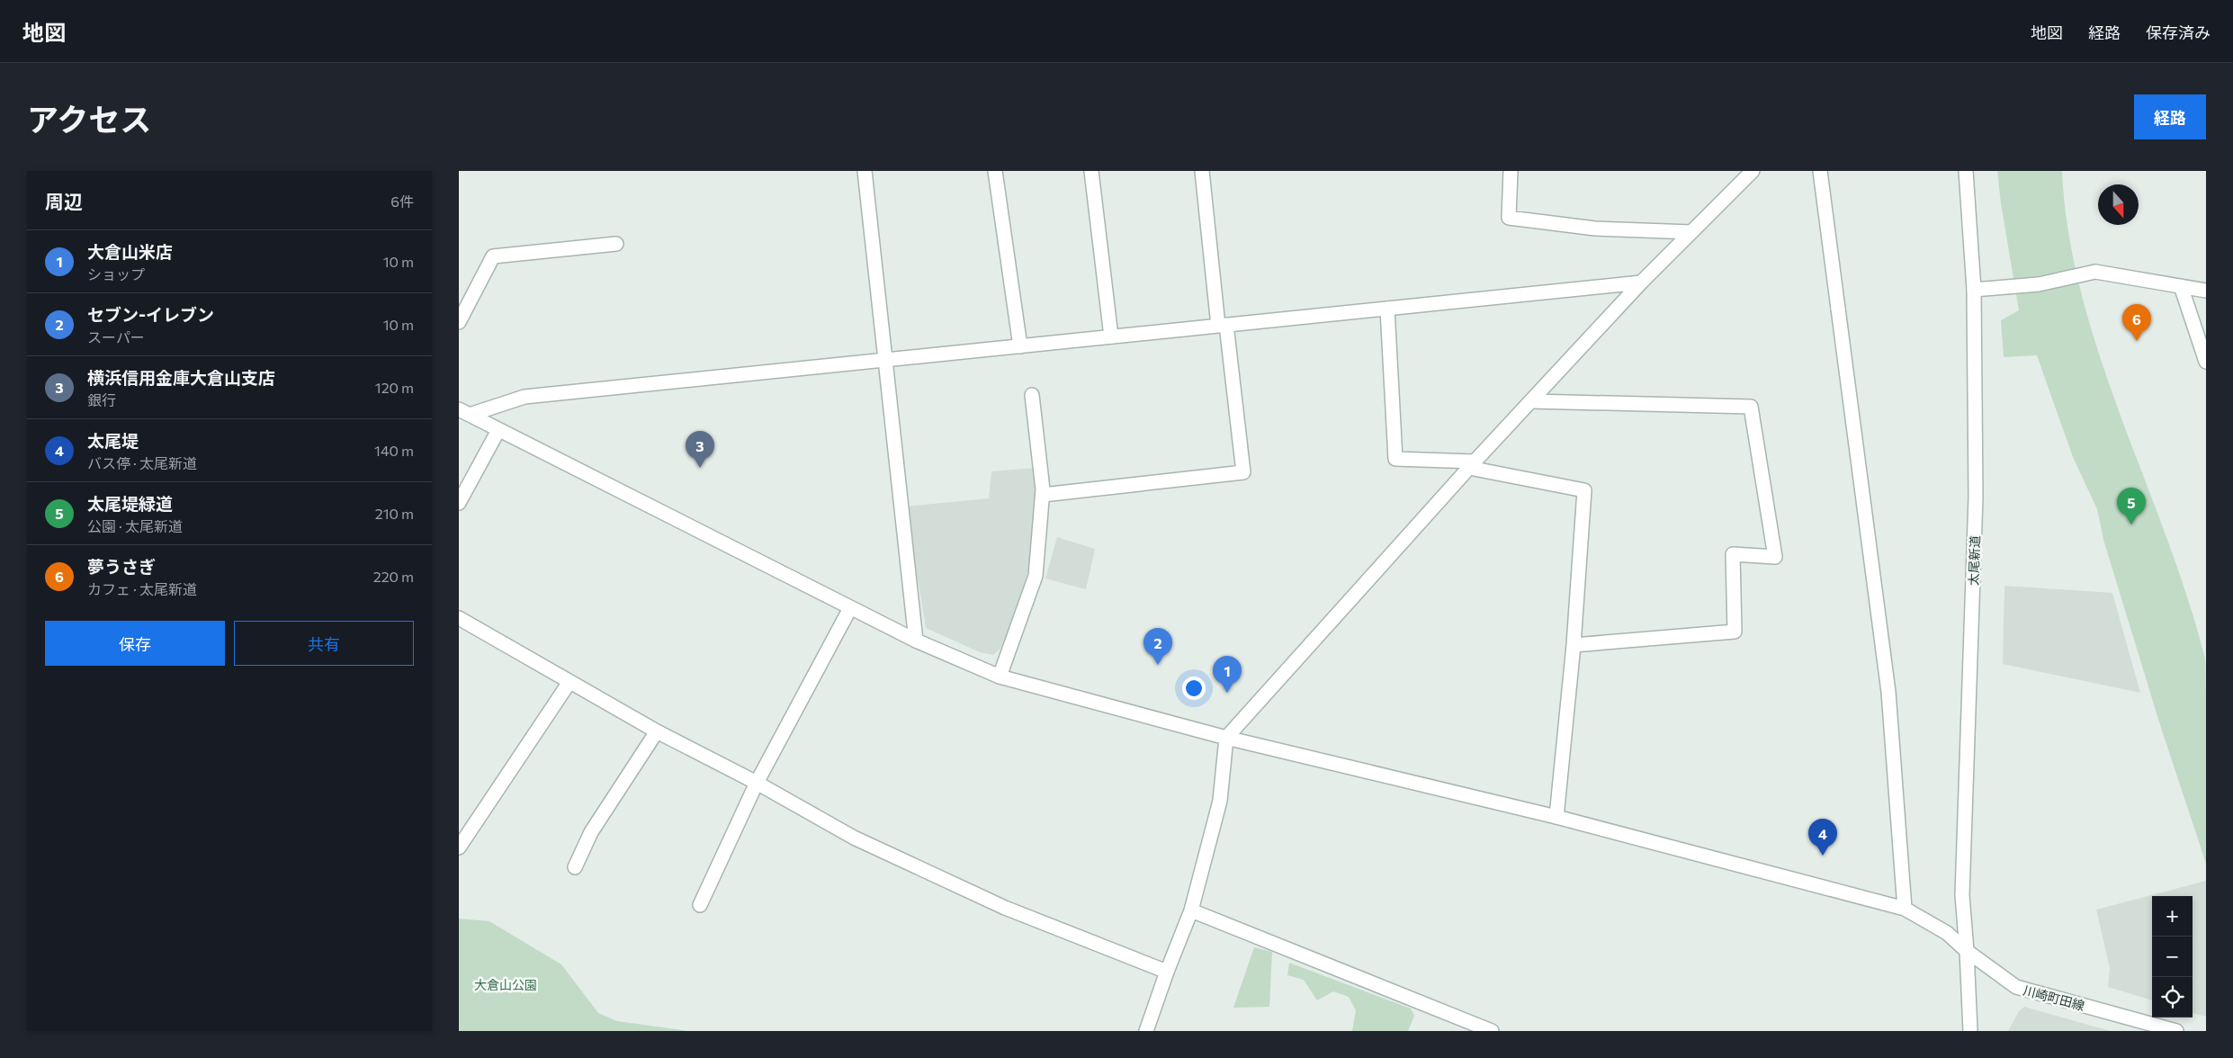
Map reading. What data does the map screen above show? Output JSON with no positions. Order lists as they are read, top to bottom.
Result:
{
  "streets": {
    "street": ["太尾新道", "川崎町田線"]
  },
  "crossings": [
    ["太尾新道", "川崎町田線"]
  ],
  "parks": ["大倉山公園"],
  "north": "bottom",
  "page": {
    "header": "地図",
    "nav": ["地図", "経路", "保存済み"],
    "title": "アクセス",
    "buttons": [
      "経路",
      ["保存", "共有"]
    ],
    "heading": ["周辺", "6件"],
    "list": [
      {
        "mark": "1",
        "name": "大倉山米店",
        "note": "ショップ",
        "value": "10 m"
      },
      {
        "mark": "2",
        "name": "セブン-イレブン",
        "note": "スーパー",
        "value": "10 m"
      },
      {
        "mark": "3",
        "name": "横浜信用金庫大倉山支店",
        "note": "銀行",
        "value": "120 m"
      },
      {
        "mark": "4",
        "name": "太尾堤",
        "note": "バス停 · 太尾新道",
        "value": "140 m"
      },
      {
        "mark": "5",
        "name": "太尾堤緑道",
        "note": "公園 · 太尾新道",
        "value": "210 m"
      },
      {
        "mark": "6",
        "name": "夢うさぎ",
        "note": "カフェ · 太尾新道",
        "value": "220 m"
      }
    ],
    "pins": [
      "6",
      "3",
      "5",
      "2",
      "1",
      "4"
    ],
    "map_buttons": ["+", "−"]
  }
}
